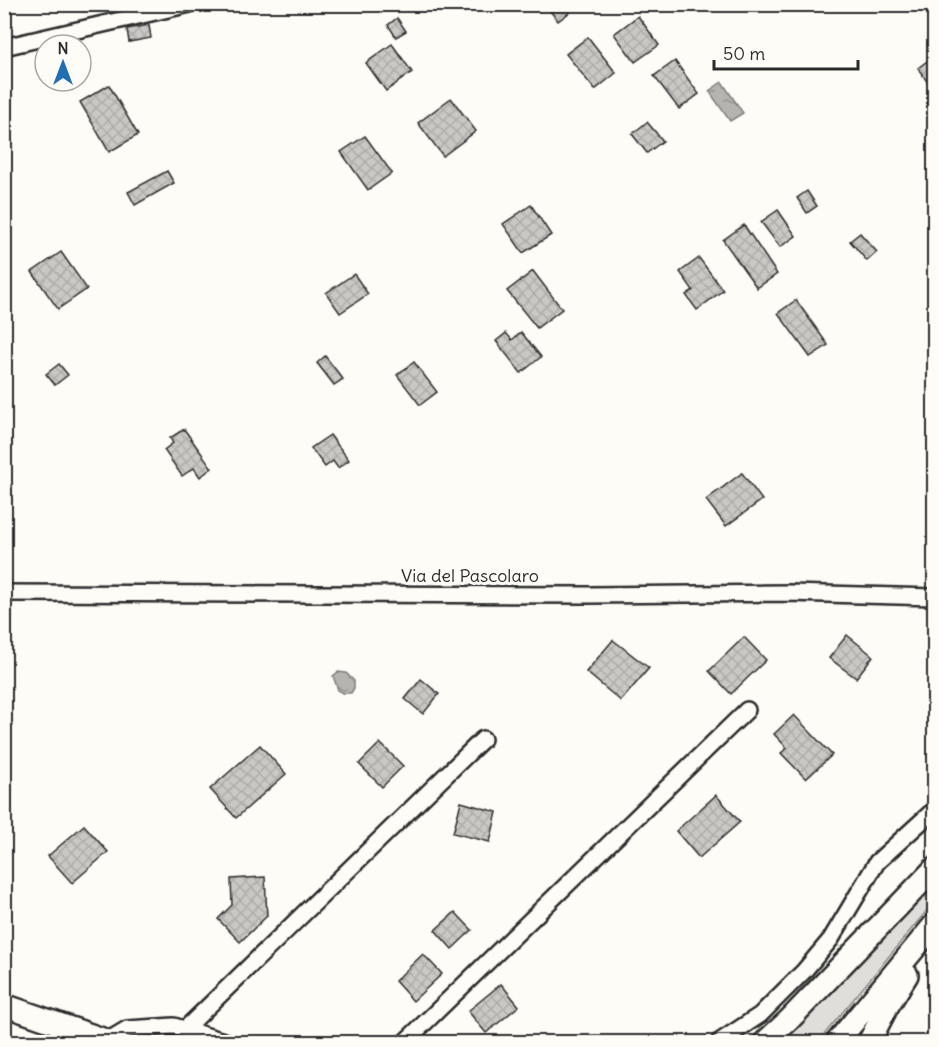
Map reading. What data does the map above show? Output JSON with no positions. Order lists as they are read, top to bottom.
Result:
{
  "streets": {
    "street": ["Via del Pascolaro"]
  },
  "scale_bar": "50 m",
  "north": "top"
}
